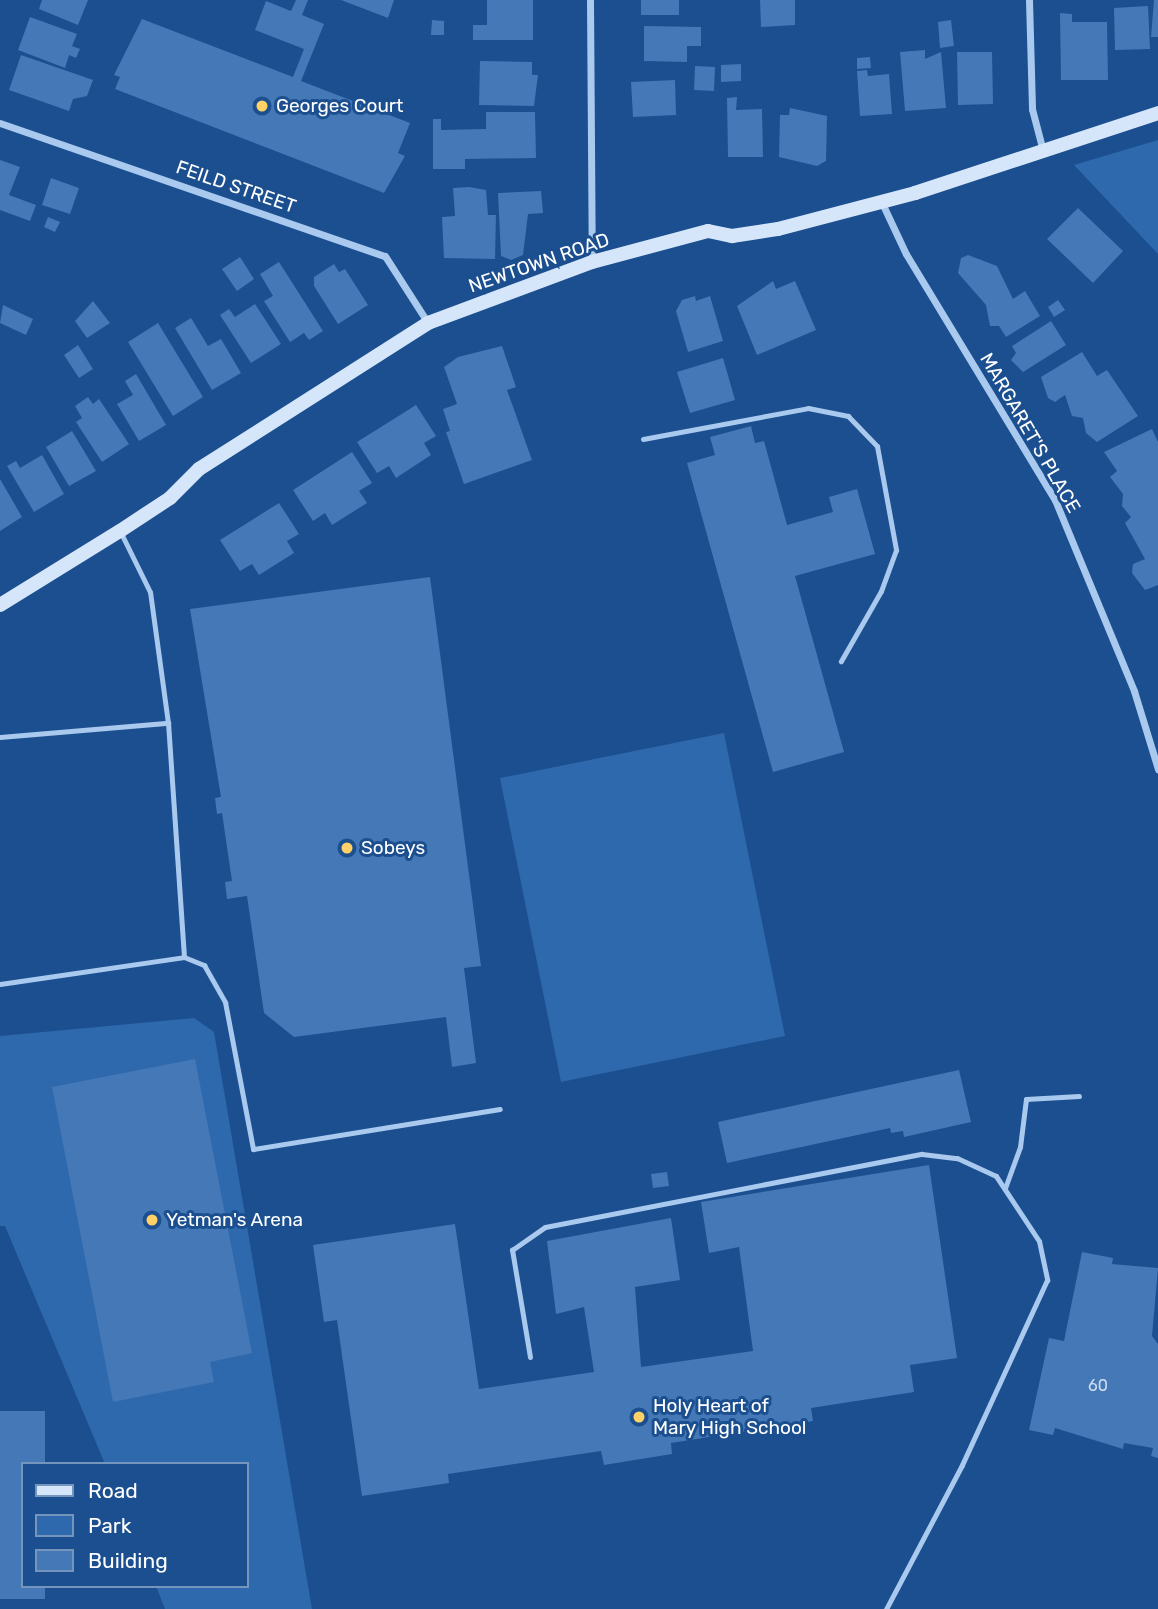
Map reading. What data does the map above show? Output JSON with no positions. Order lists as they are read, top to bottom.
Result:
{
  "streets": {
    "street": ["FEILD STREET", "NEWTOWN ROAD", "MARGARET'S PLACE"]
  },
  "crossings": [
    ["FEILD STREET", "NEWTOWN ROAD"],
    ["NEWTOWN ROAD", "MARGARET'S PLACE"]
  ],
  "places": [
    "Georges Court",
    "Sobeys",
    "Yetman's Arena",
    "Holy Heart of Mary High School"
  ],
  "house_numbers": ["60"],
  "legend": ["Road", "Park", "Building"]
}
